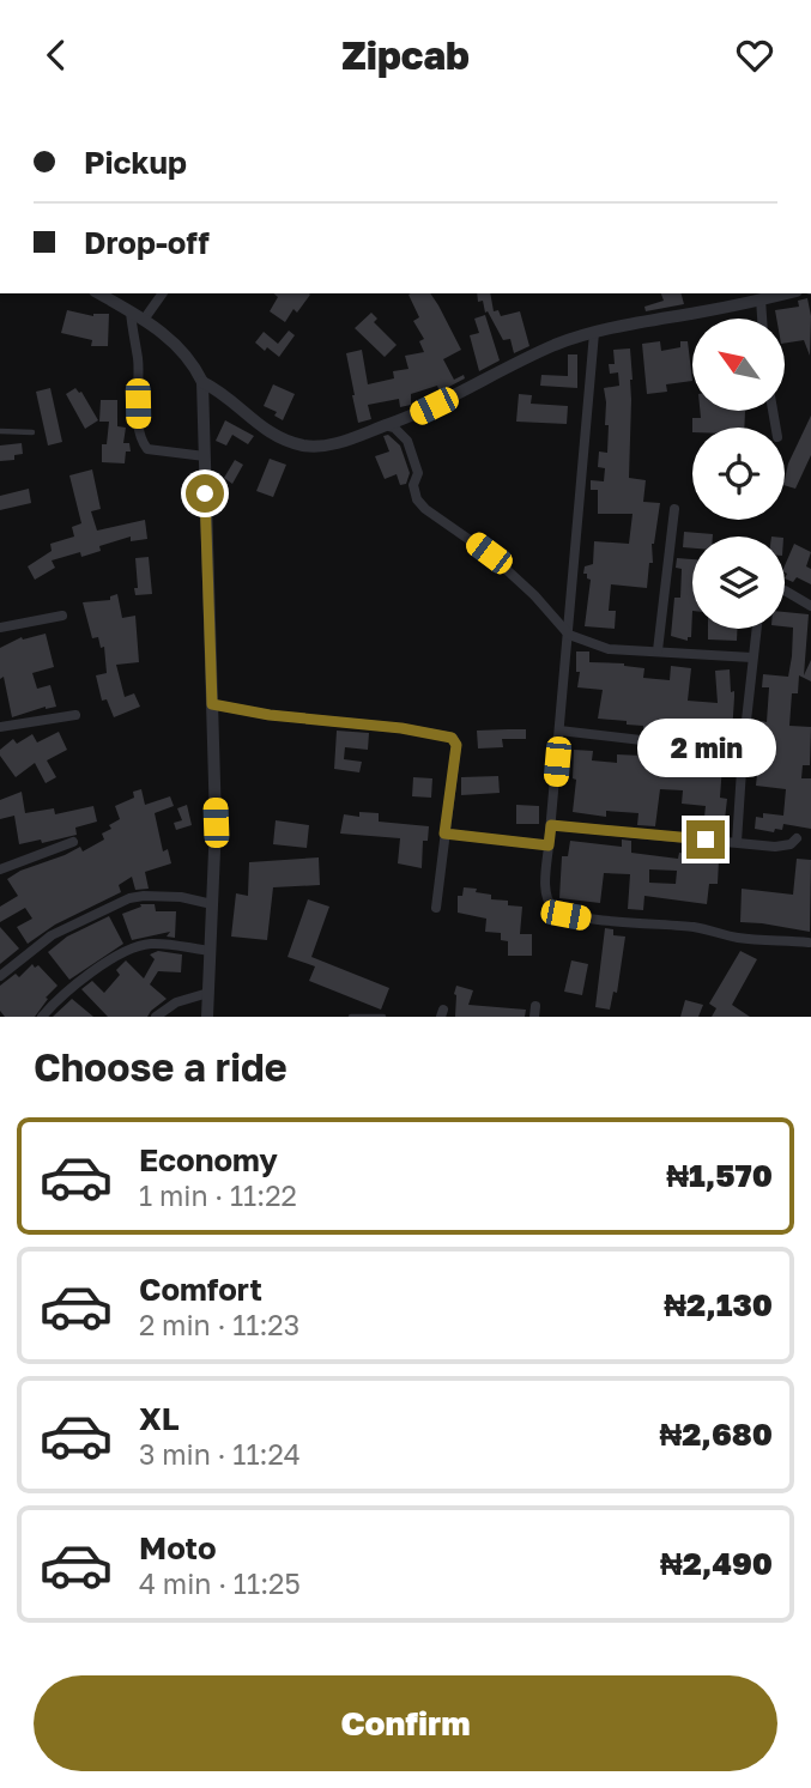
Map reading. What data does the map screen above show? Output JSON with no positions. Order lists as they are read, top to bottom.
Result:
{
  "north": "top left",
  "page": {
    "header": "Zipcab",
    "banner": ["Pickup", "Drop-off"],
    "bubble": "2 min",
    "heading": "Choose a ride",
    "list": [
      {
        "name": "Economy",
        "note": "1 min · 11:22",
        "value": "₦1,570"
      },
      {
        "name": "Comfort",
        "note": "2 min · 11:23",
        "value": "₦2,130"
      },
      {
        "name": "XL",
        "note": "3 min · 11:24",
        "value": "₦2,680"
      },
      {
        "name": "Moto",
        "note": "4 min · 11:25",
        "value": "₦2,490"
      }
    ],
    "buttons": "Confirm"
  }
}
